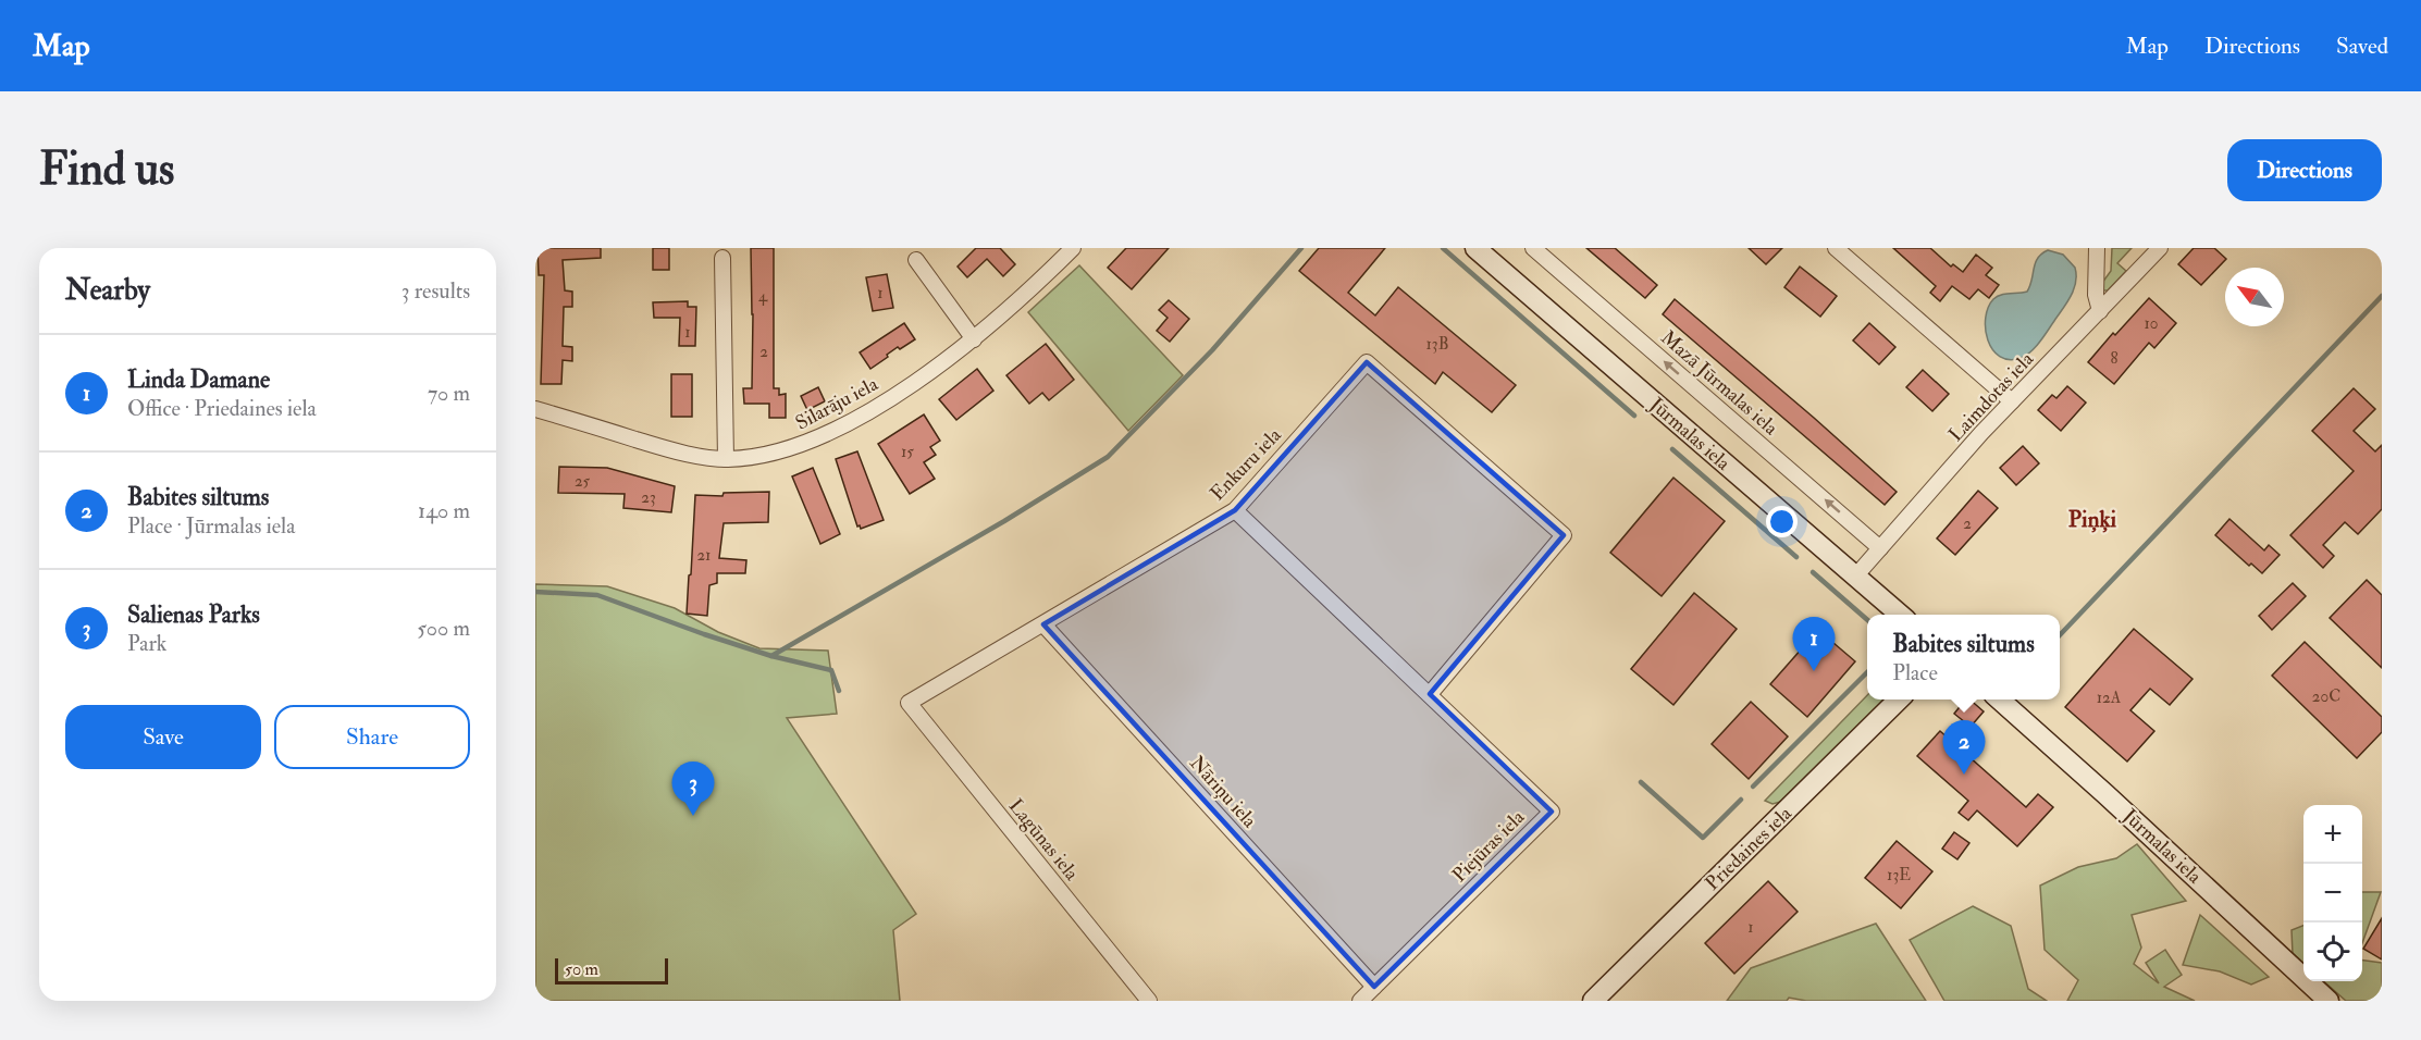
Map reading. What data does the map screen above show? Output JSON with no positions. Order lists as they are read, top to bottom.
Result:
{
  "streets": {
    "main road": ["Jūrmalas iela", "Priedaines iela"],
    "street": [
      "Mazā Jūrmalas iela",
      "Laimdotas iela",
      "Silarāju iela",
      "Enkuru iela",
      "Nāriņu iela",
      "Lagūnas iela",
      "Piejūras iela"
    ]
  },
  "crossings": [
    ["Mazā Jūrmalas iela", "Laimdotas iela"],
    ["Laimdotas iela", "Jūrmalas iela"],
    ["Enkuru iela", "Nāriņu iela"],
    ["Enkuru iela", "Lagūnas iela"],
    ["Enkuru iela", "Piejūras iela"],
    ["Nāriņu iela", "Piejūras iela"]
  ],
  "one_way": ["Mazā Jūrmalas iela"],
  "districts": ["Piņķi"],
  "house_numbers": [
    "1",
    "4",
    "10",
    "1",
    "13B",
    "2",
    "8",
    "15",
    "25",
    "23",
    "2",
    "21",
    "20C",
    "12A",
    "13E",
    "1"
  ],
  "scale_bar": "50 m",
  "north": "top left",
  "page": {
    "header": "Map",
    "nav": ["Map", "Directions", "Saved"],
    "buttons": [
      "Directions",
      ["Save", "Share"]
    ],
    "title": "Find us",
    "heading": ["Nearby", "3 results"],
    "list": [
      {
        "mark": "1",
        "name": "Linda Damane",
        "note": "Office · Priedaines iela",
        "value": "70 m"
      },
      {
        "mark": "2",
        "name": "Babites siltums",
        "note": "Place · Jūrmalas iela",
        "value": "140 m"
      },
      {
        "mark": "3",
        "name": "Salienas Parks",
        "note": "Park",
        "value": "500 m"
      }
    ],
    "popup": ["Babites siltums", "Place"],
    "pins": ["1", "2", "3"],
    "map_buttons": ["+", "−"],
    "scale": "50 m"
  }
}
